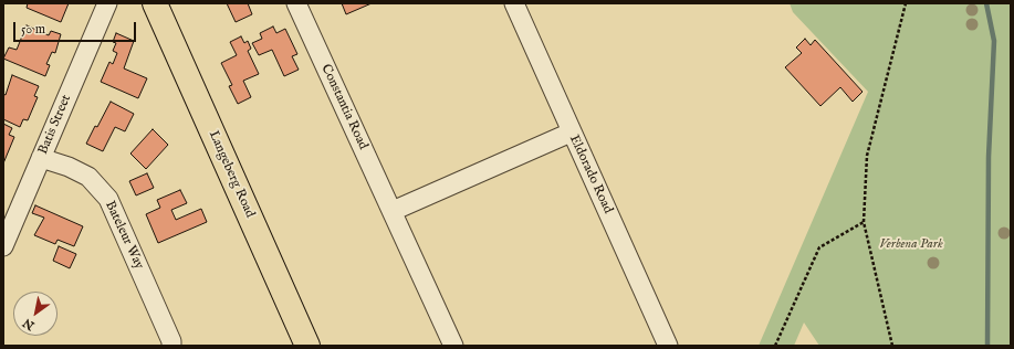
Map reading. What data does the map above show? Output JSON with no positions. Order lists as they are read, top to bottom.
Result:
{
  "streets": {
    "main road": ["Langeberg Road"],
    "street": [
      "Constantia Road",
      "Batis Street",
      "Eldorado Road",
      "Bateleur Way"
    ]
  },
  "crossings": [
    ["Batis Street", "Bateleur Way"]
  ],
  "parks": ["Verbena Park"],
  "scale_bar": "50 m",
  "north": "bottom left"
}
